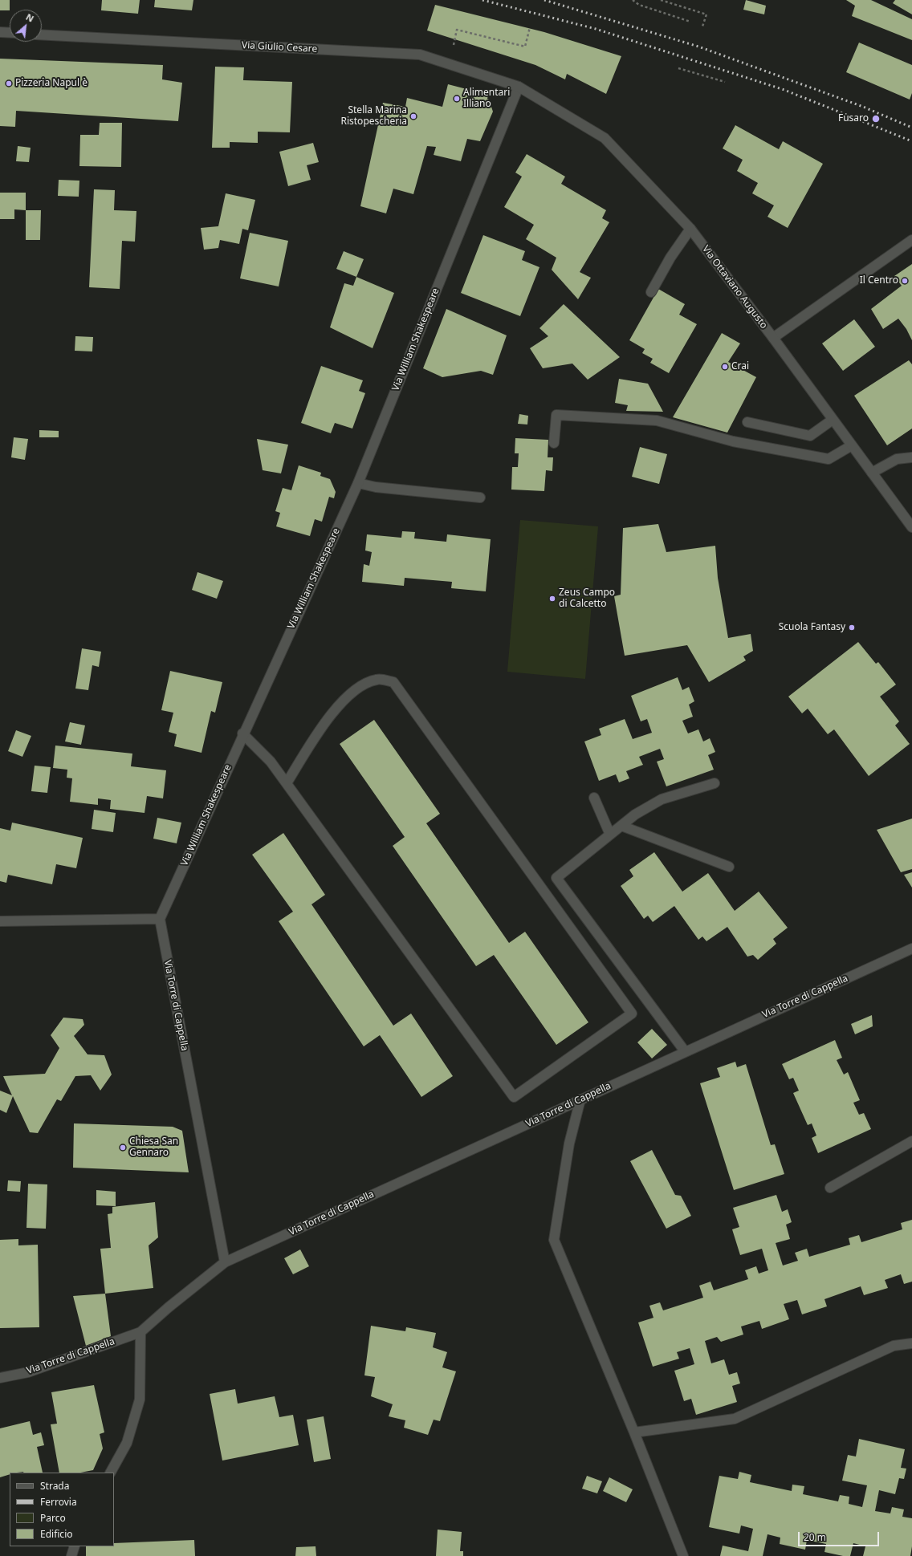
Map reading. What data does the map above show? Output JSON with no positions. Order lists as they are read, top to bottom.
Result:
{
  "streets": {
    "street": [
      "Via Giulio Cesare",
      "Via Ottaviano Augusto",
      "Via William Shakespeare",
      "Via Torre di Cappella"
    ]
  },
  "crossings": [
    ["Via Giulio Cesare", "Via Ottaviano Augusto"],
    ["Via Giulio Cesare", "Via William Shakespeare"],
    ["Via Ottaviano Augusto", "Via William Shakespeare"],
    ["Via William Shakespeare", "Via Torre di Cappella"]
  ],
  "places": [
    "Pizzeria Napul è",
    "Alimentari Illiano",
    "Stella Marina Ristopescheria",
    "Fusaro",
    "Il Centro",
    "Crai",
    "Zeus Campo di Calcetto",
    "Scuola Fantasy",
    "Chiesa San Gennaro"
  ],
  "legend": [
    "Strada",
    "Ferrovia",
    "Parco",
    "Edificio"
  ],
  "scale_bar": "20 m",
  "north": "top right"
}
